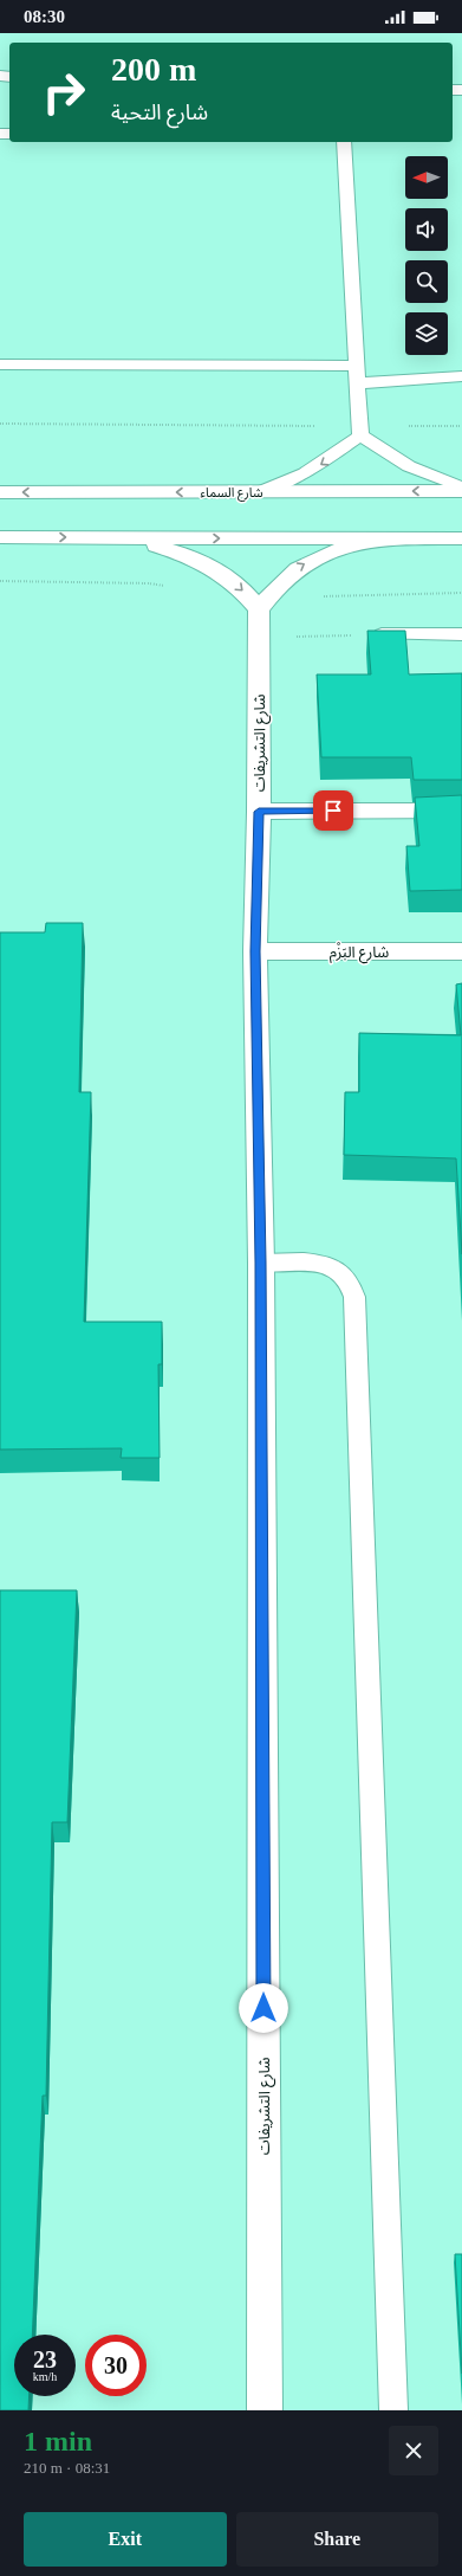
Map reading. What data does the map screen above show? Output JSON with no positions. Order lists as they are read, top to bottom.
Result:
{
  "streets": {
    "street": ["شارع السماء", "شارع التشريفات", "شارع البَزْم"]
  },
  "crossings": [
    ["شارع التشريفات", "شارع البَزْم"]
  ],
  "north": "left",
  "page": {
    "status": "08:30",
    "turn": ["200 m", "شارع التحية"],
    "speed": "23 km/h",
    "limit": "30",
    "heading": ["1 min", "210 m · 08:31"],
    "buttons": ["Exit", "Share"]
  }
}
